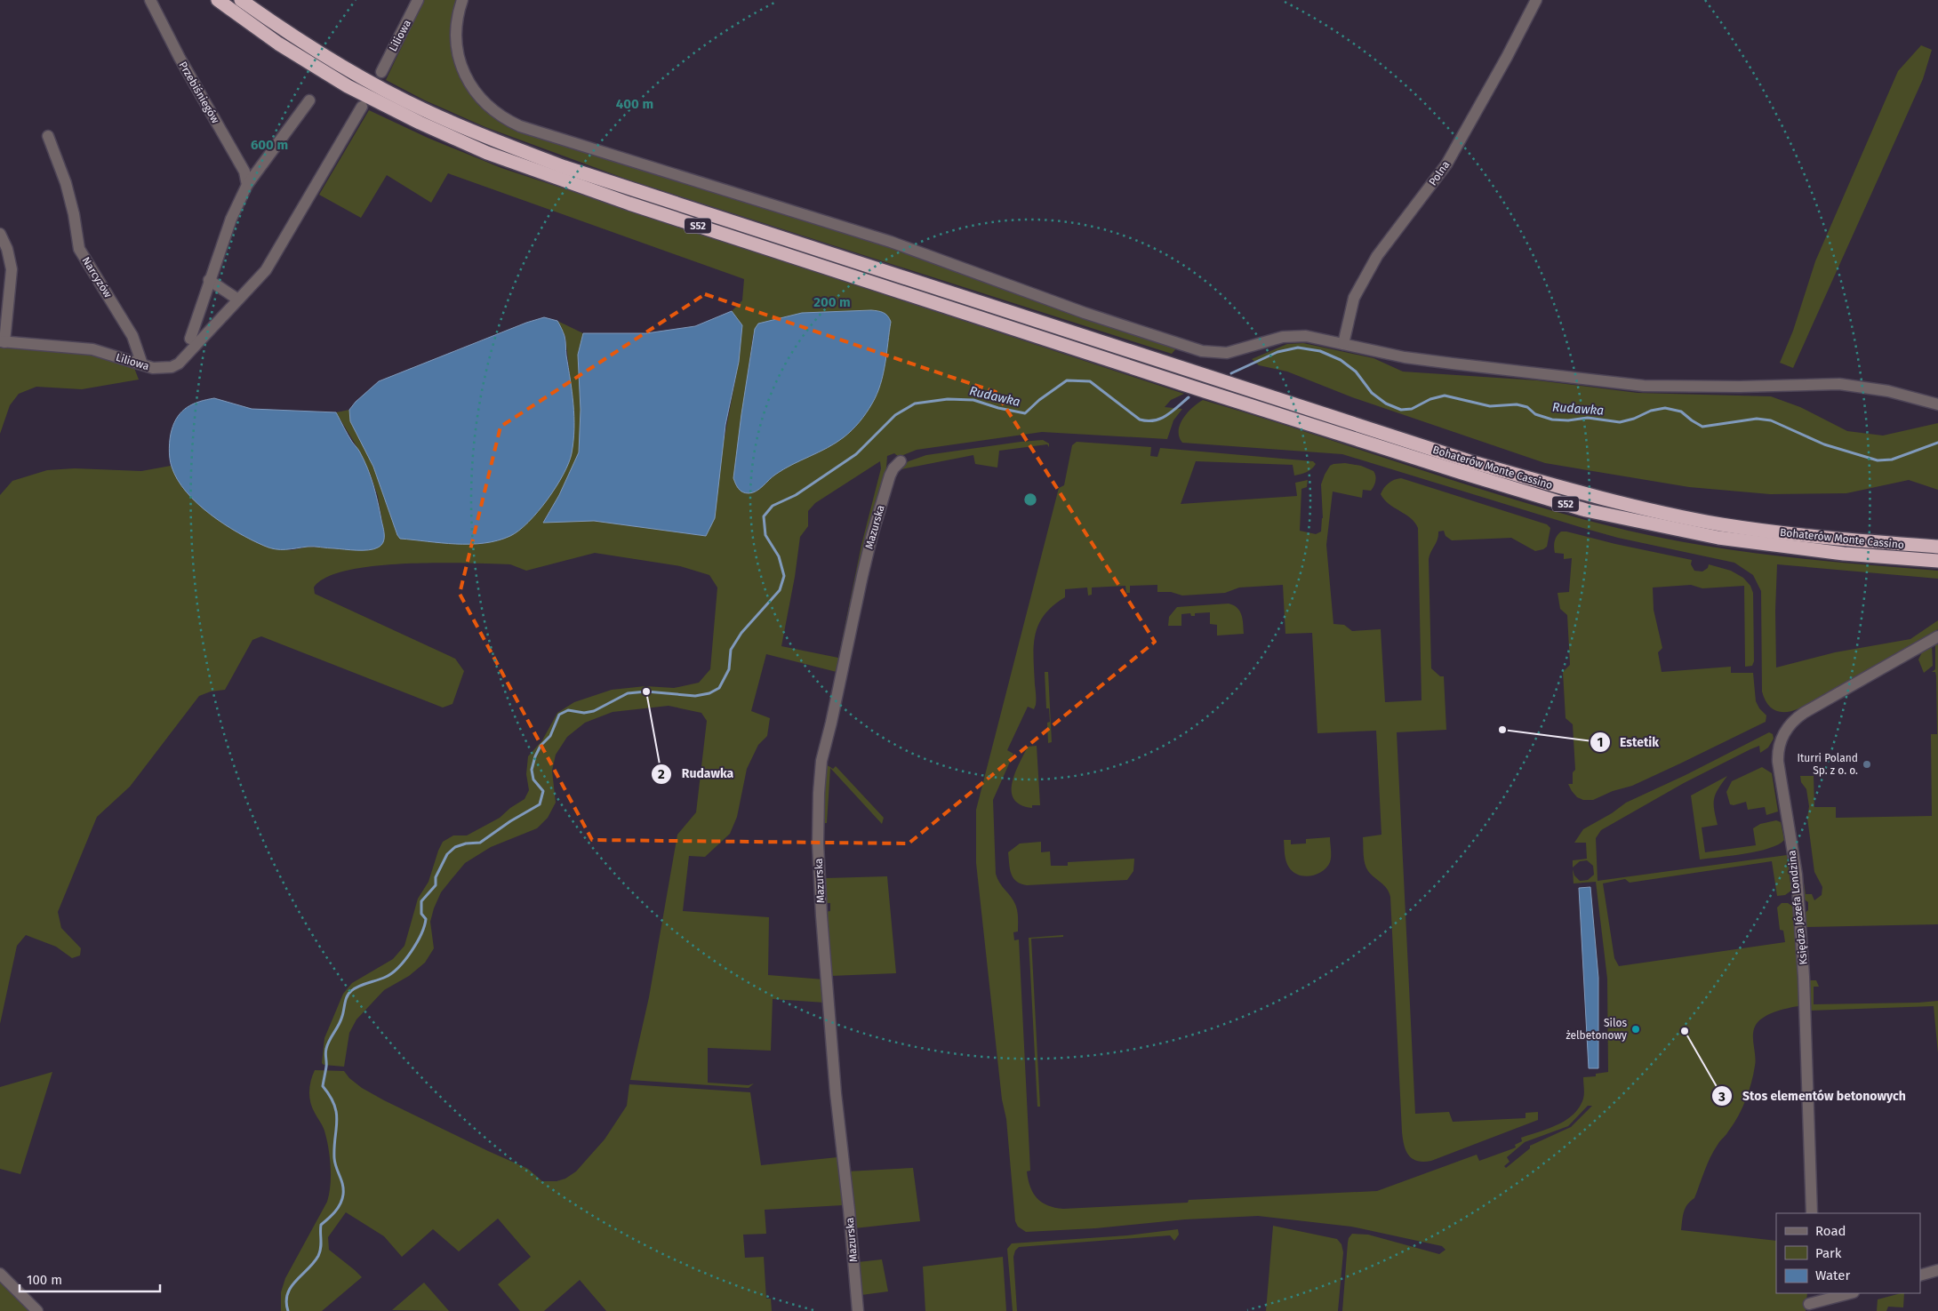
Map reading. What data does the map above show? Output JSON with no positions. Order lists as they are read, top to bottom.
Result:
{
  "streets": {
    "highway": ["S52", "Bohaterów Monte Cassino"],
    "street": [
      "Liliowa",
      "Przebiśniegów",
      "Polna",
      "Narcyzów",
      "Mazurska",
      "Księdza Józefa Londzina"
    ]
  },
  "crossings": [
    ["Liliowa", "Narcyzów"]
  ],
  "water": ["Rudawka"],
  "places": [
    "Rudawka",
    "Estetik",
    "Iturri Poland Sp. z o. o.",
    "Silos żelbetonowy",
    "Stos elementów betonowych"
  ],
  "legend": ["Road", "Park", "Water"],
  "scale_bar": "100 m",
  "rings": ["400 m", "600 m", "200 m"]
}
